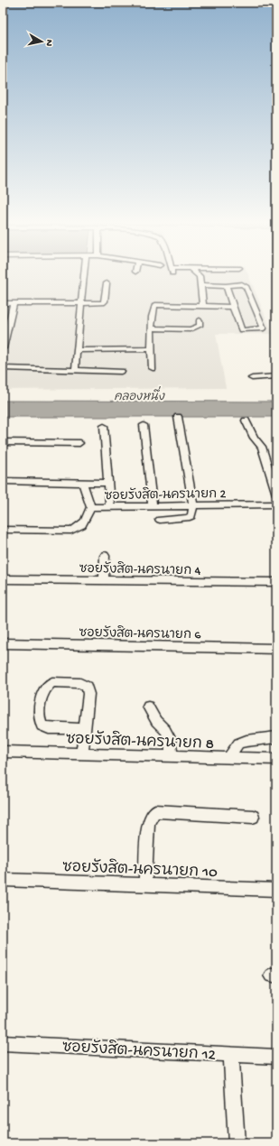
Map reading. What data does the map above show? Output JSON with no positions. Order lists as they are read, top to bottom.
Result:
{
  "streets": {
    "street": [
      "ซอยรังสิต-นครนายก 2",
      "ซอยรังสิต-นครนายก 4",
      "ซอยรังสิต-นครนายก 6",
      "ซอยรังสิต-นครนายก 8",
      "ซอยรังสิต-นครนายก 10",
      "ซอยรังสิต-นครนายก 12"
    ]
  },
  "water": ["คลองหนึ่ง"],
  "north": "right"
}
